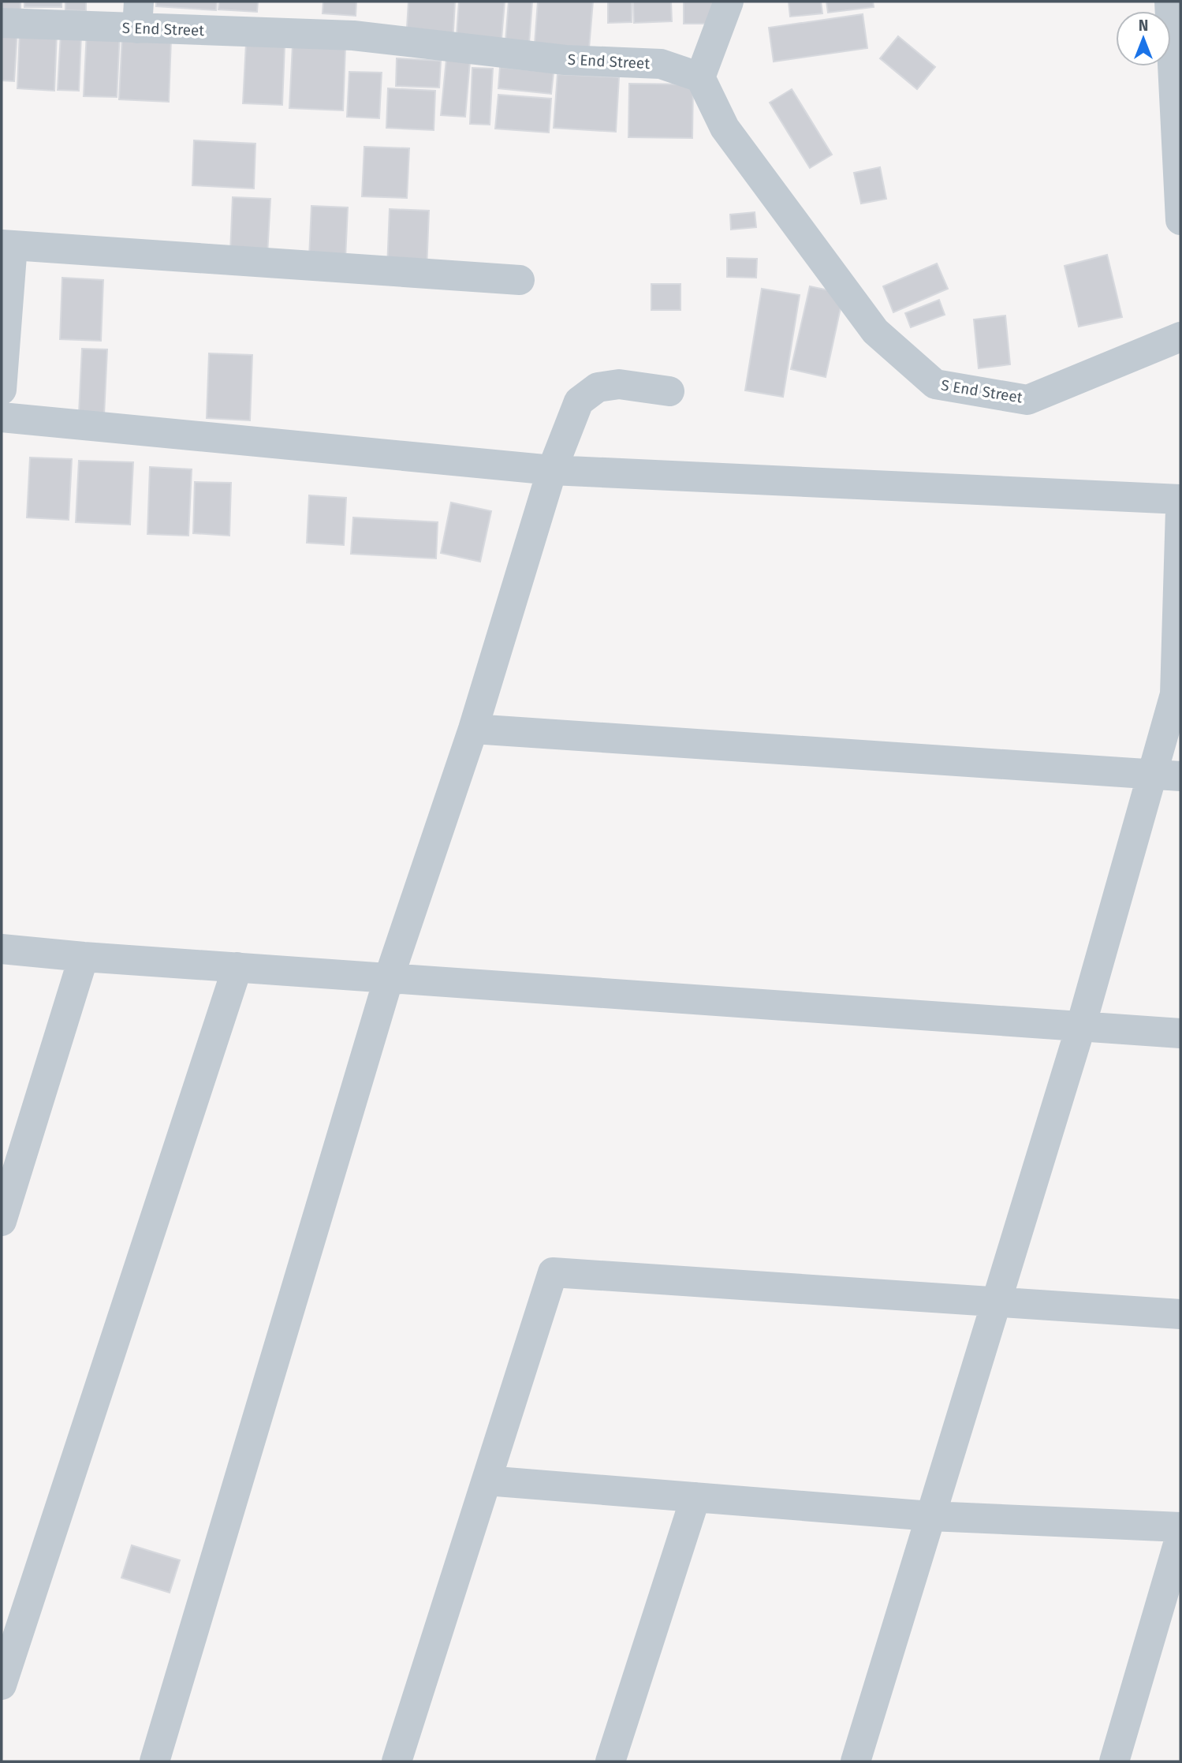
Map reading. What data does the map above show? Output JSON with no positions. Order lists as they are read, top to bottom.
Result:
{
  "streets": {
    "street": ["S End Street"]
  },
  "north": "top"
}
